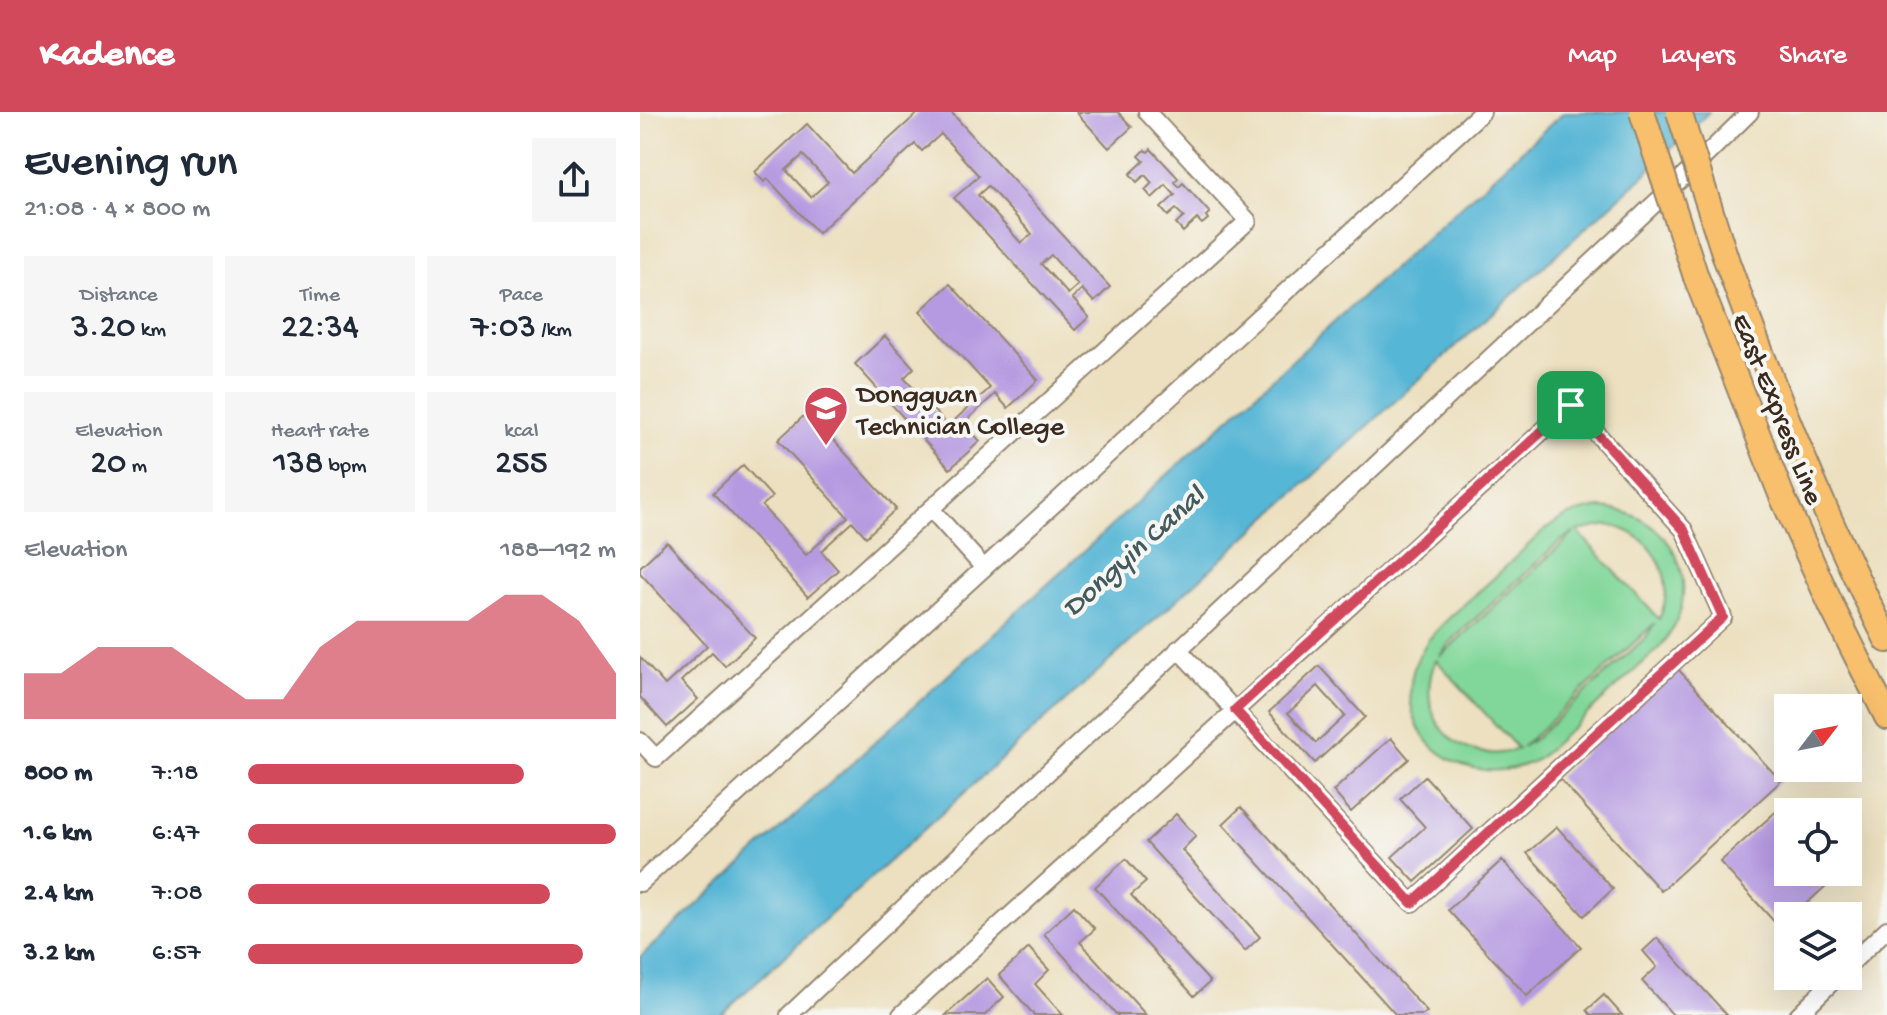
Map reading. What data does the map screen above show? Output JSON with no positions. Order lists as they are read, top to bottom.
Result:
{
  "streets": {
    "highway": ["East Express Line"]
  },
  "water": ["Dongyin Canal"],
  "places": {
    "school or university": ["Dongguan Technician College"]
  },
  "north": "top right",
  "page": {
    "header": "Kadence",
    "nav": ["Map", "Layers", "Share"],
    "heading": ["Evening run", "21:08 · 4 × 800 m"],
    "stats": [
      ["Distance", "3.20 km"],
      ["Time", "22:34"],
      ["Pace", "7:03 /km"],
      ["Elevation", "20 m"],
      ["Heart rate", "138 bpm"],
      ["kcal", "255"]
    ],
    "chart": ["Elevation", "188–192 m"],
    "list": [
      {
        "name": "800 m",
        "note": "7:18"
      },
      {
        "name": "1.6 km",
        "note": "6:47"
      },
      {
        "name": "2.4 km",
        "note": "7:08"
      },
      {
        "name": "3.2 km",
        "note": "6:57"
      }
    ]
  }
}
